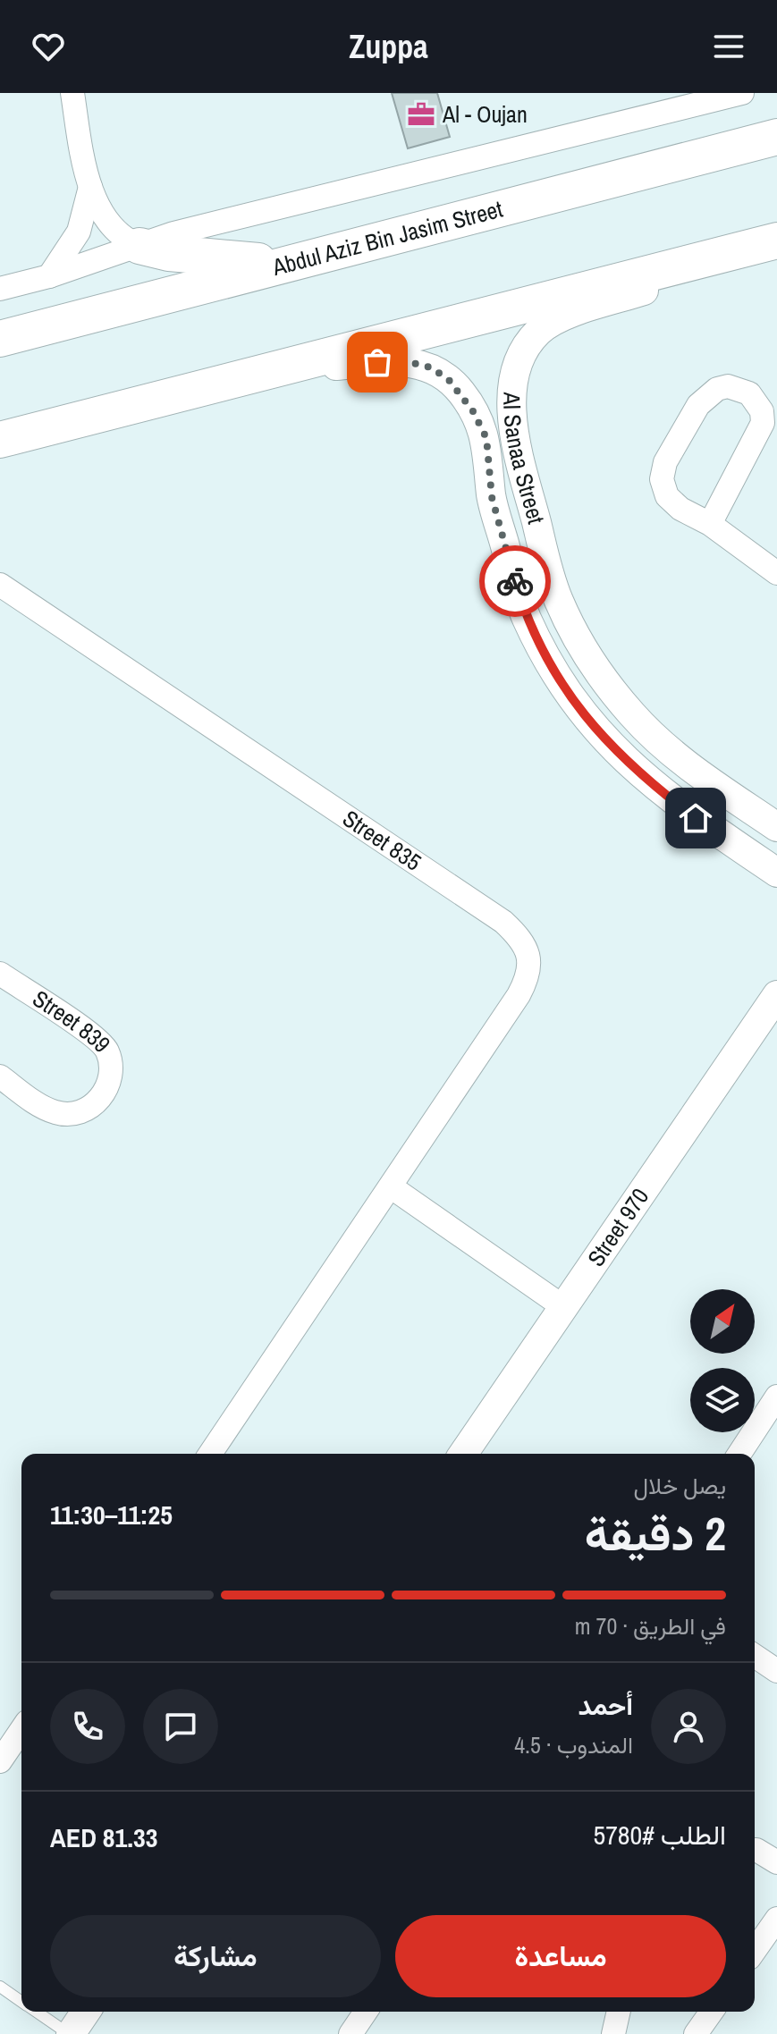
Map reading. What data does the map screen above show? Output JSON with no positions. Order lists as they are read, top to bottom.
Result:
{
  "streets": {
    "main road": ["Abdul Aziz Bin Jasim Street"],
    "street": [
      "Al Sanaa Street",
      "Street 835",
      "Street 839",
      "Street 970"
    ]
  },
  "places": {
    "office": ["Al - Oujan"]
  },
  "north": "top right",
  "page": {
    "header": "Zuppa",
    "heading": ["2 دقيقة", "يصل خلال", "11:25–11:30"],
    "panel": [
      "أحمد",
      "المندوب · 4.5",
      "الطلب #5780",
      "AED 81.33"
    ],
    "bar": "في الطريق · 70 m",
    "buttons": ["مساعدة", "مشاركة"]
  }
}
